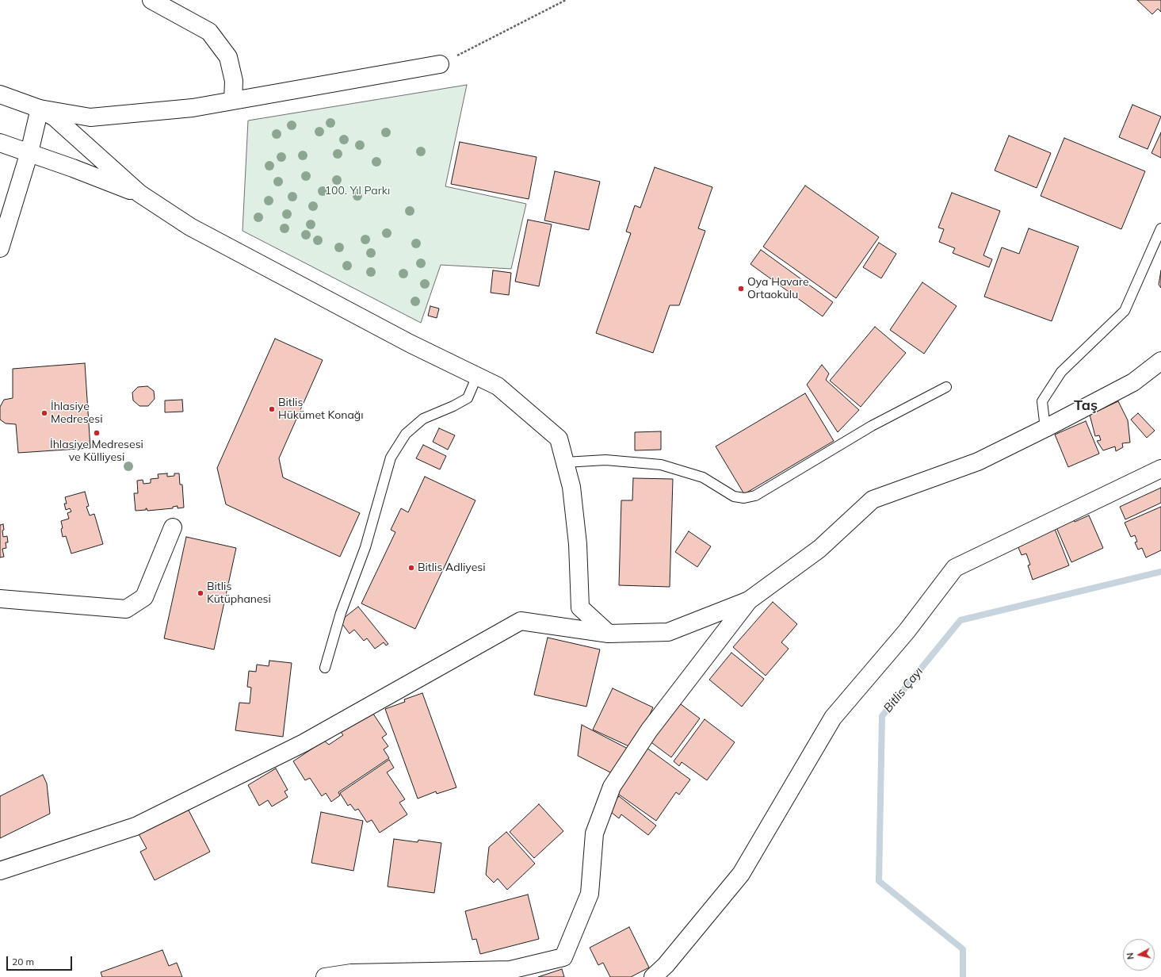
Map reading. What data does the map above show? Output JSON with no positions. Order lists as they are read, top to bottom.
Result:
{
  "districts": ["Taş"],
  "water": ["Bitlis Çayı"],
  "parks": ["100. Yıl Parkı"],
  "places": [
    "Oya Havare Ortaokulu",
    "Bitlis Hükümet Konağı",
    "İhlasiye Medresesi",
    "İhlasiye Medresesi ve Külliyesi",
    "Bitlis Adliyesi",
    "Bitlis Kütüphanesi"
  ],
  "scale_bar": "20 m",
  "north": "left"
}
